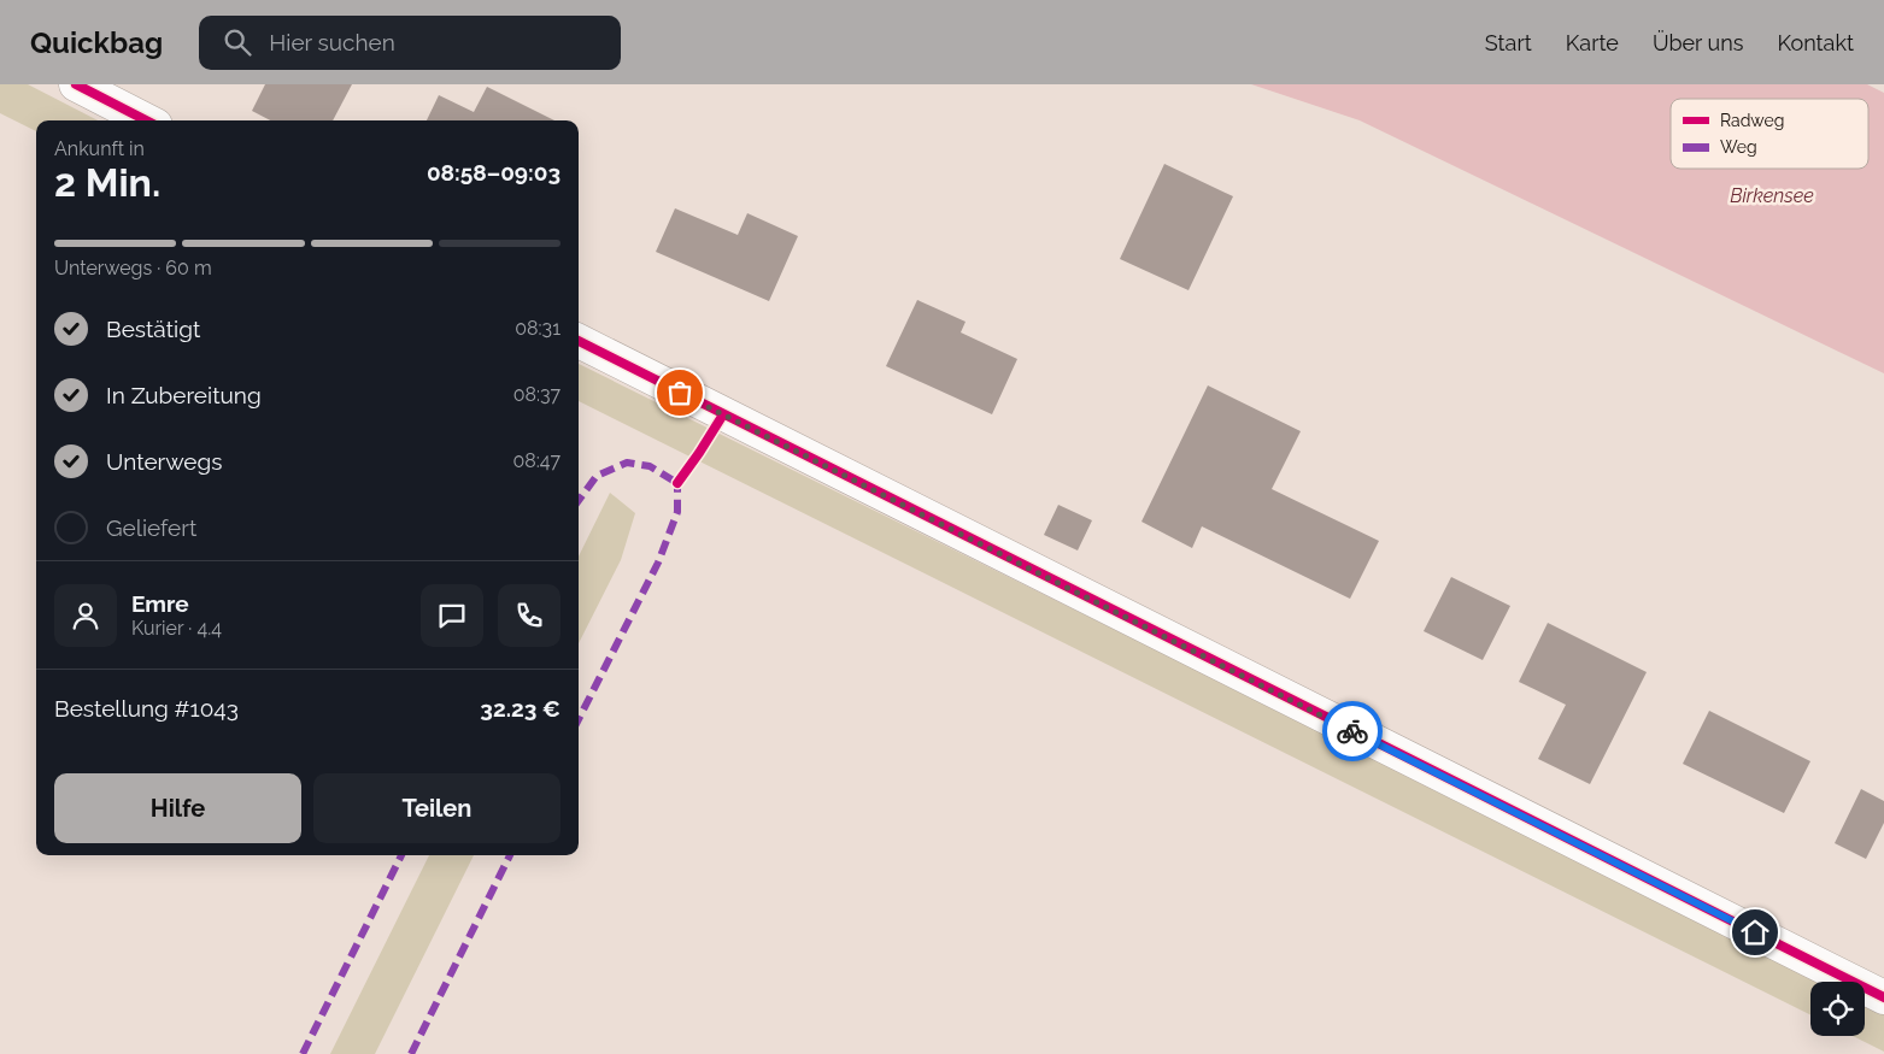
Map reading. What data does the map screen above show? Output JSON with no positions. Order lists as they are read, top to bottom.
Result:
{
  "water": ["Birkensee"],
  "legend": ["Radweg", "Weg"],
  "page": {
    "header": "Quickbag",
    "search": "Hier suchen",
    "nav": [
      "Start",
      "Karte",
      "Über uns",
      "Kontakt"
    ],
    "heading": ["2 Min.", "Ankunft in", "08:58–09:03"],
    "panel": [
      "Emre",
      "Kurier · 4.4",
      "Bestellung #1043",
      "32.23 €"
    ],
    "bar": "Unterwegs · 60 m",
    "list": [
      ["Bestätigt", "08:31"],
      ["In Zubereitung", "08:37"],
      ["Unterwegs", "08:47"],
      "Geliefert"
    ],
    "buttons": ["Hilfe", "Teilen"]
  }
}
